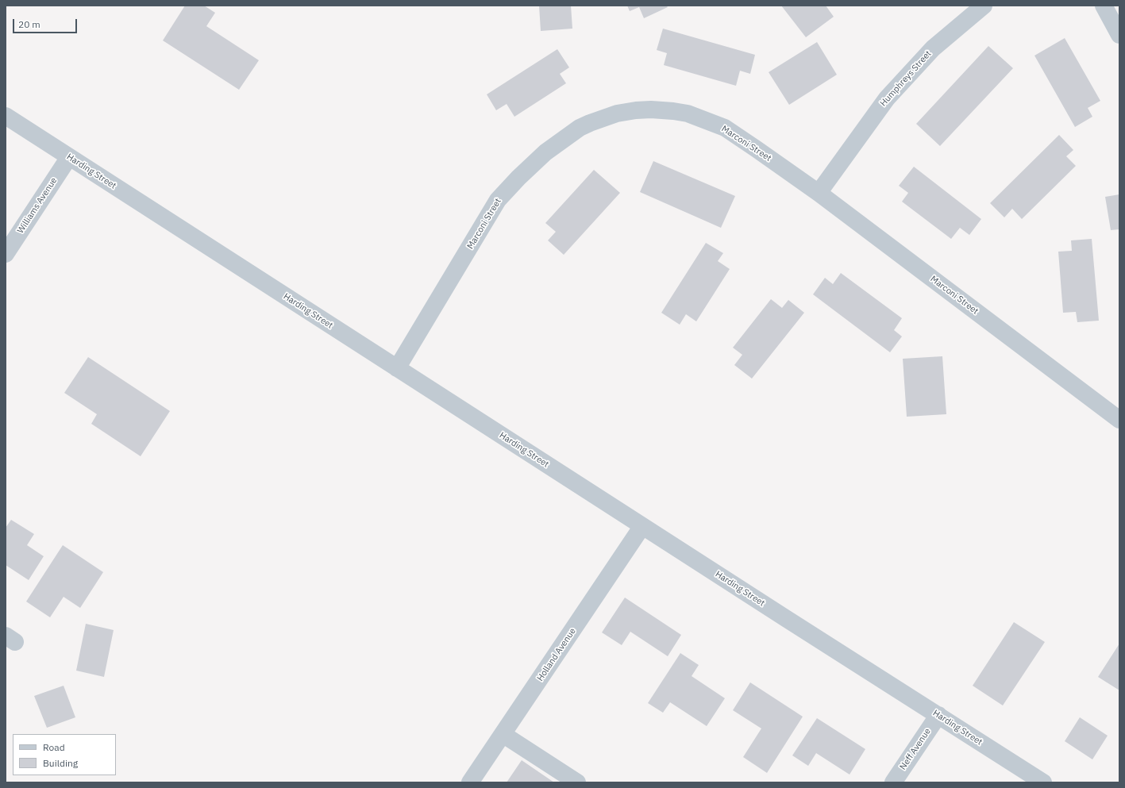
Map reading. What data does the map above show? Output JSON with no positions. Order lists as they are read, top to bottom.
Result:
{
  "streets": {
    "street": [
      "Humphreys Street",
      "Marconi Street",
      "Harding Street",
      "Williams Avenue",
      "Holland Avenue",
      "Neff Avenue"
    ]
  },
  "crossings": [
    ["Humphreys Street", "Marconi Street"],
    ["Marconi Street", "Harding Street"],
    ["Harding Street", "Williams Avenue"],
    ["Harding Street", "Holland Avenue"],
    ["Harding Street", "Neff Avenue"]
  ],
  "legend": ["Road", "Building"],
  "scale_bar": "20 m"
}
